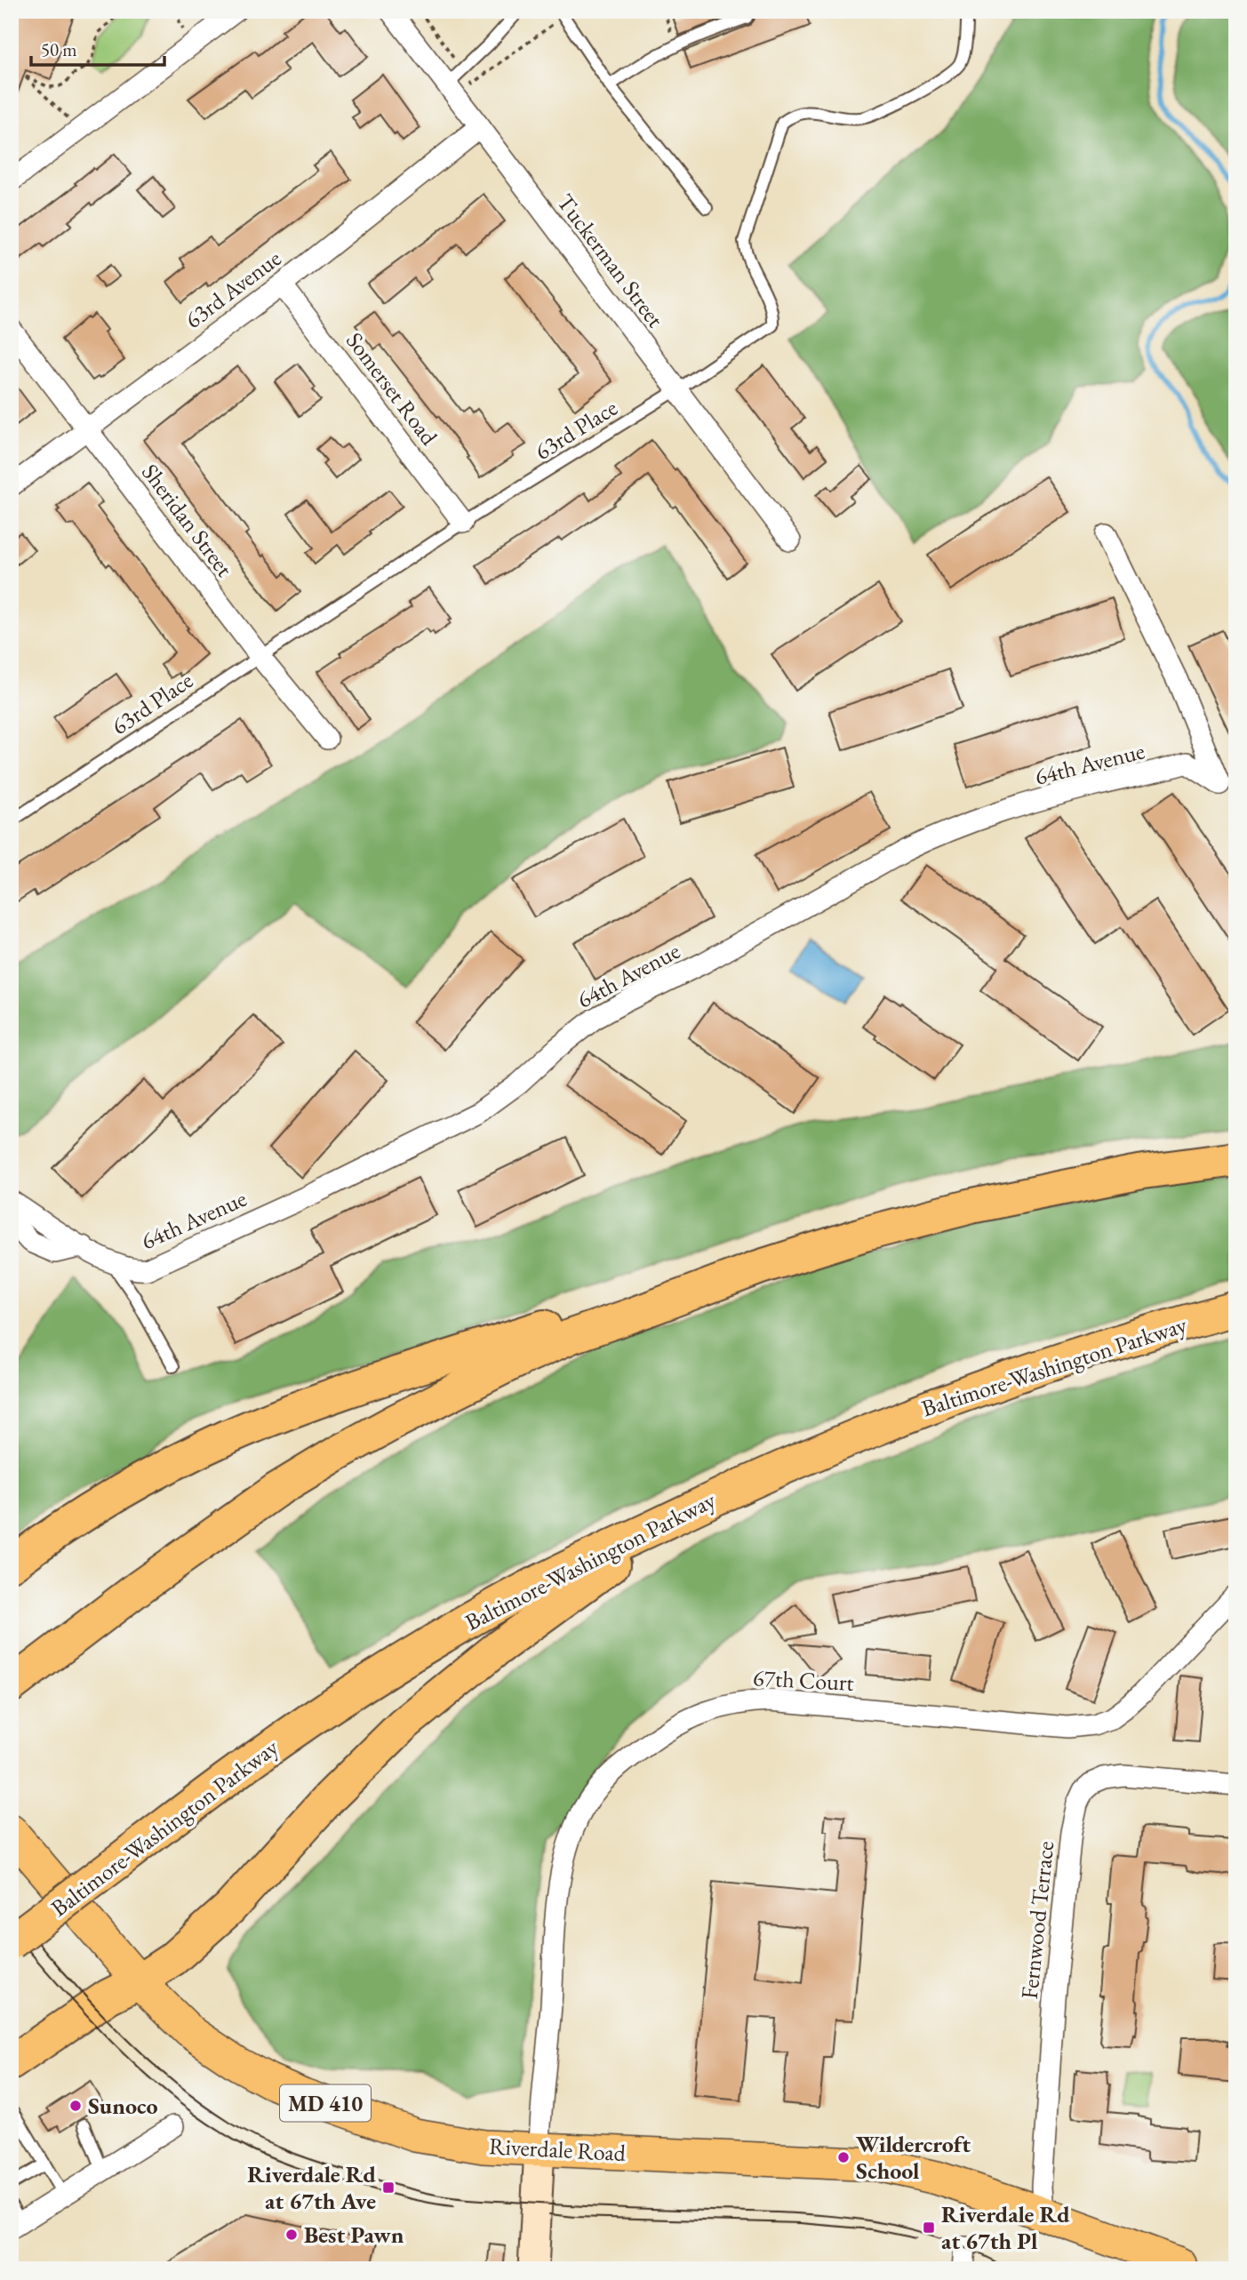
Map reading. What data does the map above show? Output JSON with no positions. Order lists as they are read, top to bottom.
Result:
{
  "streets": {
    "highway": ["Baltimore-Washington Parkway"],
    "main road": ["MD 410", "Riverdale Road"],
    "street": [
      "Tuckerman Street",
      "63rd Avenue",
      "Somerset Road",
      "Sheridan Street",
      "64th Avenue",
      "67th Court",
      "Fernwood Terrace"
    ],
    "lane": ["63rd Place"]
  },
  "crossings": [
    ["Tuckerman Street", "63rd Avenue"],
    ["Tuckerman Street", "63rd Place"],
    ["63rd Avenue", "Somerset Road"],
    ["63rd Avenue", "Sheridan Street"],
    ["Somerset Road", "63rd Place"],
    ["63rd Place", "Sheridan Street"],
    ["67th Court", "Riverdale Road"],
    ["Fernwood Terrace", "Riverdale Road"]
  ],
  "places": {
    "other": ["Sunoco", "Wildercroft School", "Best Pawn"],
    "transit": ["Riverdale Rd at 67th Ave", "Riverdale Rd at 67th Pl"]
  },
  "scale_bar": "50 m"
}
